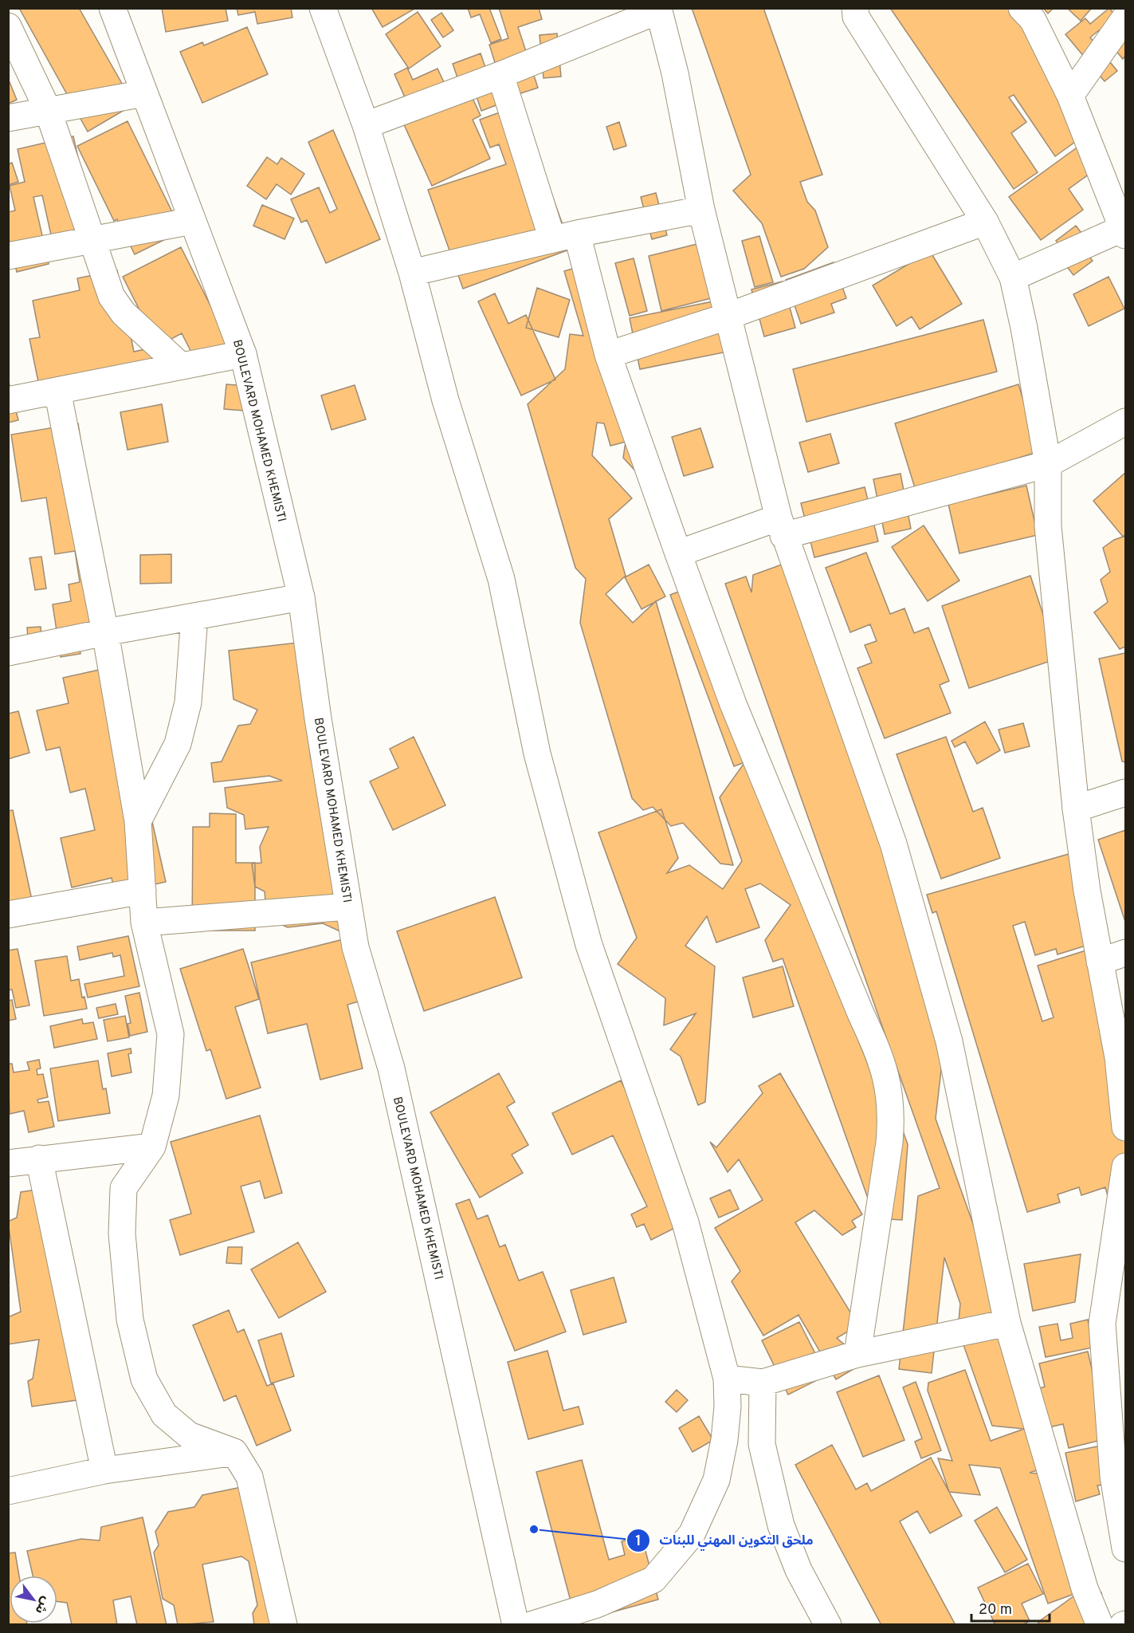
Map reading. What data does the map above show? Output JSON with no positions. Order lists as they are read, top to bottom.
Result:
{
  "streets": {
    "street": ["BOULEVARD MOHAMED KHEMISTI"]
  },
  "places": ["ملحق التكوين المهني للبنات"],
  "scale_bar": "20 m",
  "north": "bottom right"
}
